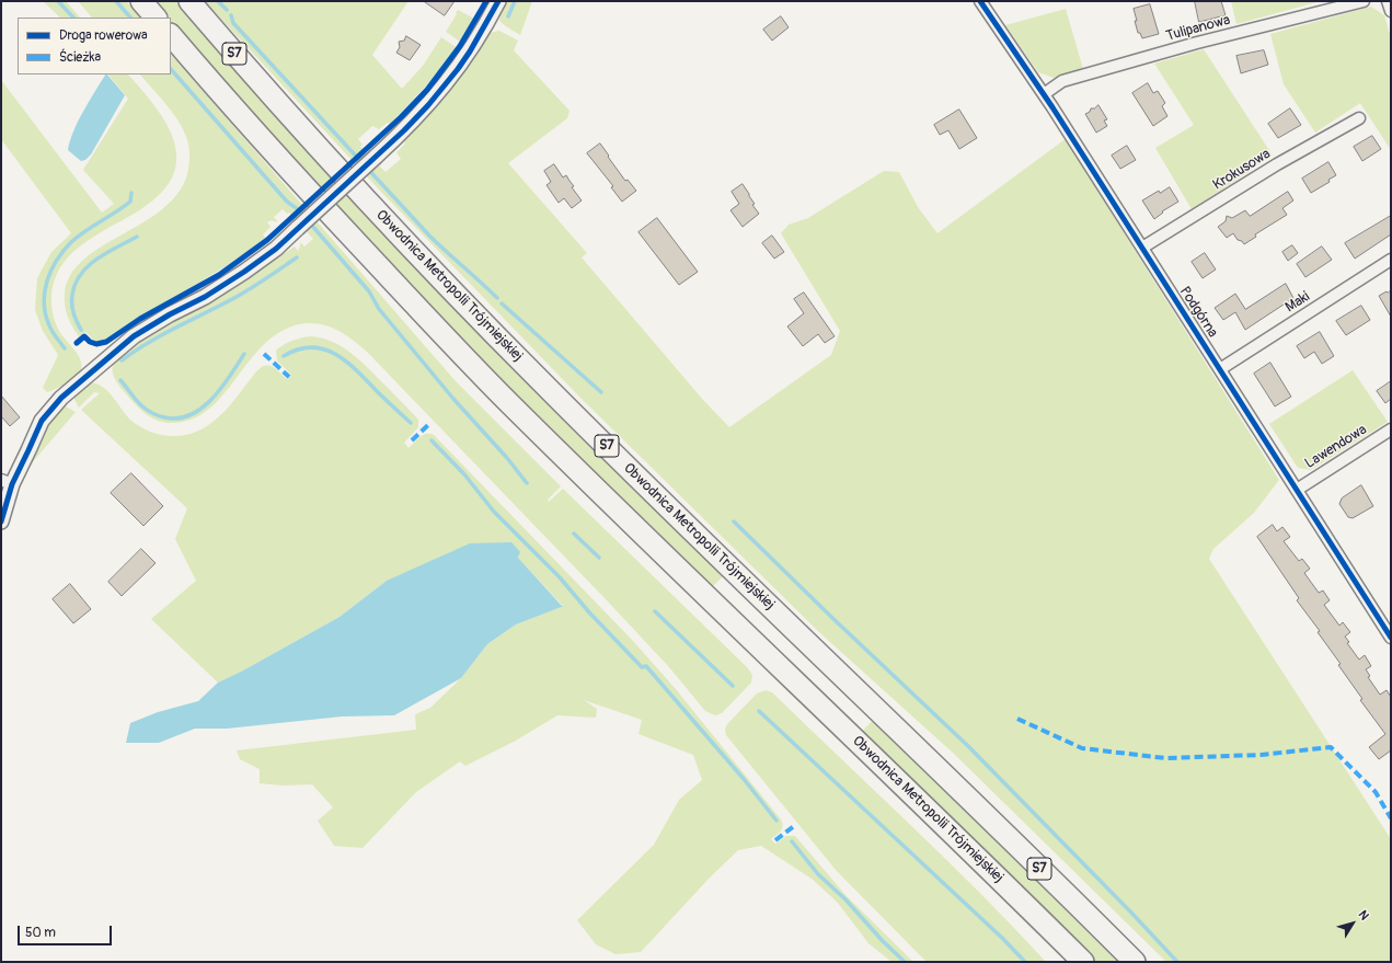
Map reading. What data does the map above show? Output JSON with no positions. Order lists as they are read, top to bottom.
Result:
{
  "streets": {
    "highway": ["S7", "Obwodnica Metropolii Trójmiejskiej"],
    "street": [
      "Tulipanowa",
      "Krokusowa",
      "Maki",
      "Podgórna",
      "Lawendowa"
    ]
  },
  "crossings": [
    ["Tulipanowa", "Podgórna"],
    ["Krokusowa", "Podgórna"],
    ["Maki", "Podgórna"],
    ["Podgórna", "Lawendowa"]
  ],
  "legend": ["Droga rowerowa", "Ścieżka"],
  "scale_bar": "50 m",
  "north": "top right"
}
